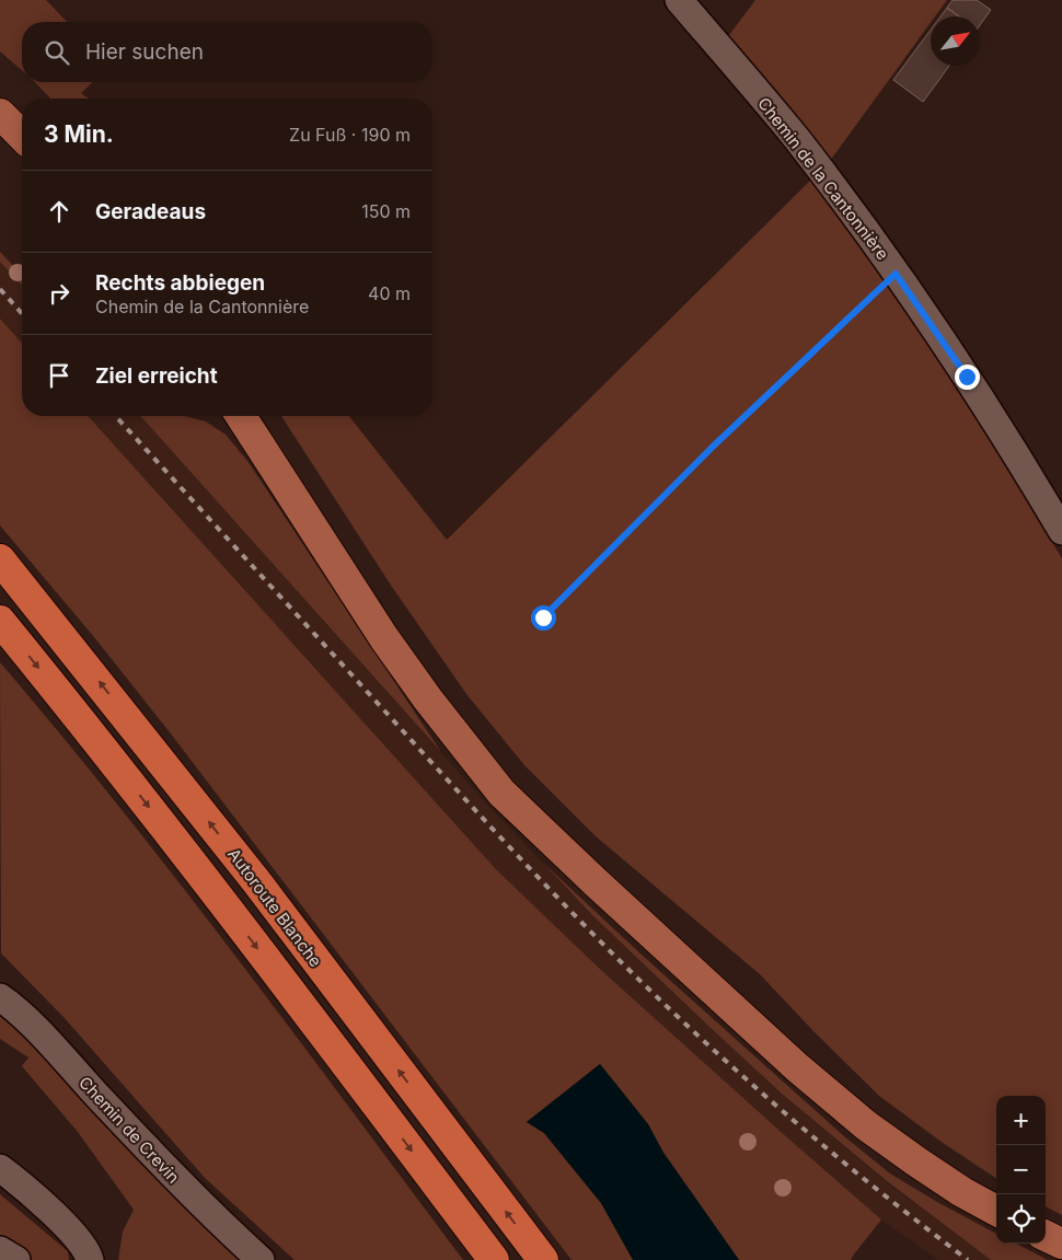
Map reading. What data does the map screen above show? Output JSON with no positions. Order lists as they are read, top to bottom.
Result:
{
  "streets": {
    "highway": ["Autoroute Blanche"],
    "street": ["Chemin de la Cantonnière", "Chemin de Crevin"]
  },
  "north": "top right",
  "page": {
    "search": "Hier suchen",
    "heading": ["3 Min.", "Zu Fuß · 190 m"],
    "list": [
      ["Geradeaus", "150 m"],
      ["Rechts abbiegen", "Chemin de la Cantonnière", "40 m"],
      "Ziel erreicht"
    ],
    "map_buttons": ["+", "−"]
  }
}
